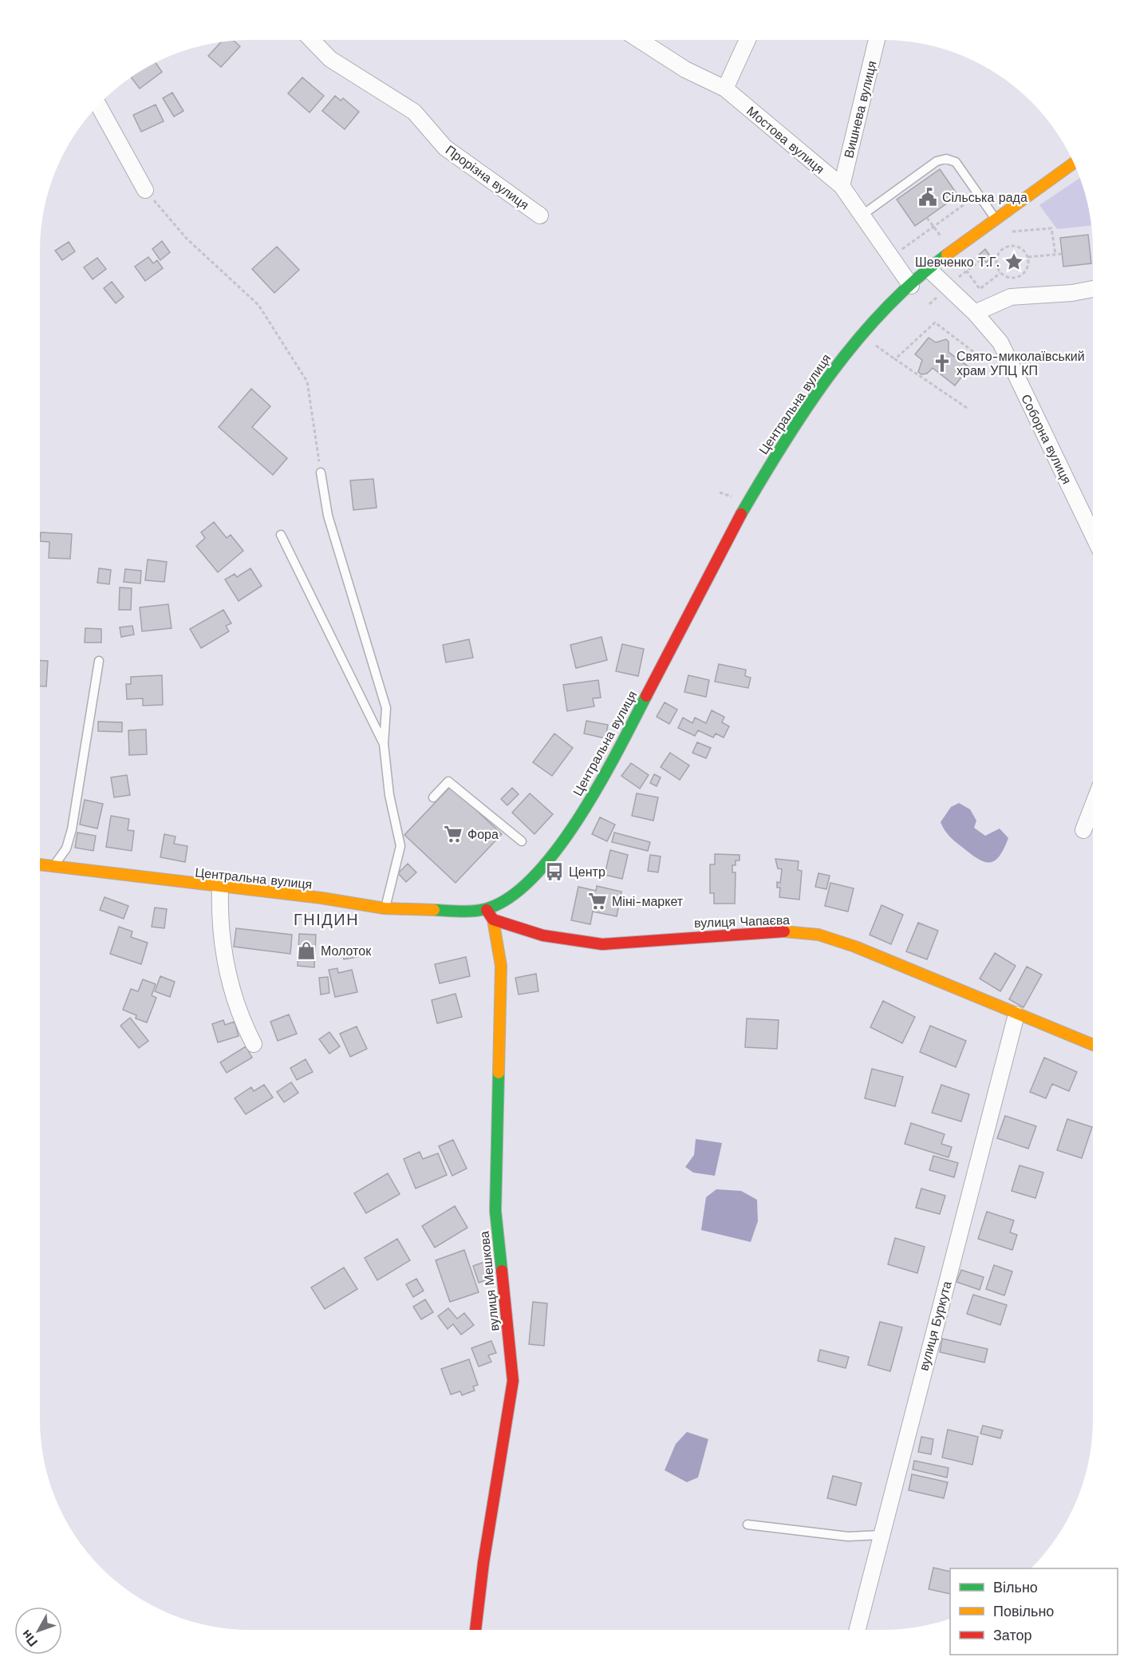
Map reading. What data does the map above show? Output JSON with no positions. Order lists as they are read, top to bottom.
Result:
{
  "streets": {
    "street": [
      "Вишнева вулиця",
      "Мостова вулиця",
      "Прорізна вулиця",
      "Центральна вулиця",
      "Соборна вулиця",
      "вулиця Чапаєва",
      "вулиця Мешкова",
      "вулиця Буркута"
    ]
  },
  "crossings": [
    ["Вишнева вулиця", "Мостова вулиця"],
    ["Мостова вулиця", "Центральна вулиця"],
    ["Центральна вулиця", "Соборна вулиця"],
    ["вулиця Чапаєва", "вулиця Мешкова"],
    ["вулиця Чапаєва", "вулиця Буркута"]
  ],
  "districts": ["ГНІДИН"],
  "places": {
    "public building": ["Сільська рада"],
    "place": ["Шевченко Т.Г."],
    "church": ["Свято-миколаївський храм УПЦ КП"],
    "supermarket": ["Фора", "Міні-маркет"],
    "bus stop": ["Центр"],
    "shop": ["Молоток"]
  },
  "legend": ["Вільно", "Повільно", "Затор"],
  "north": "bottom left"
}
